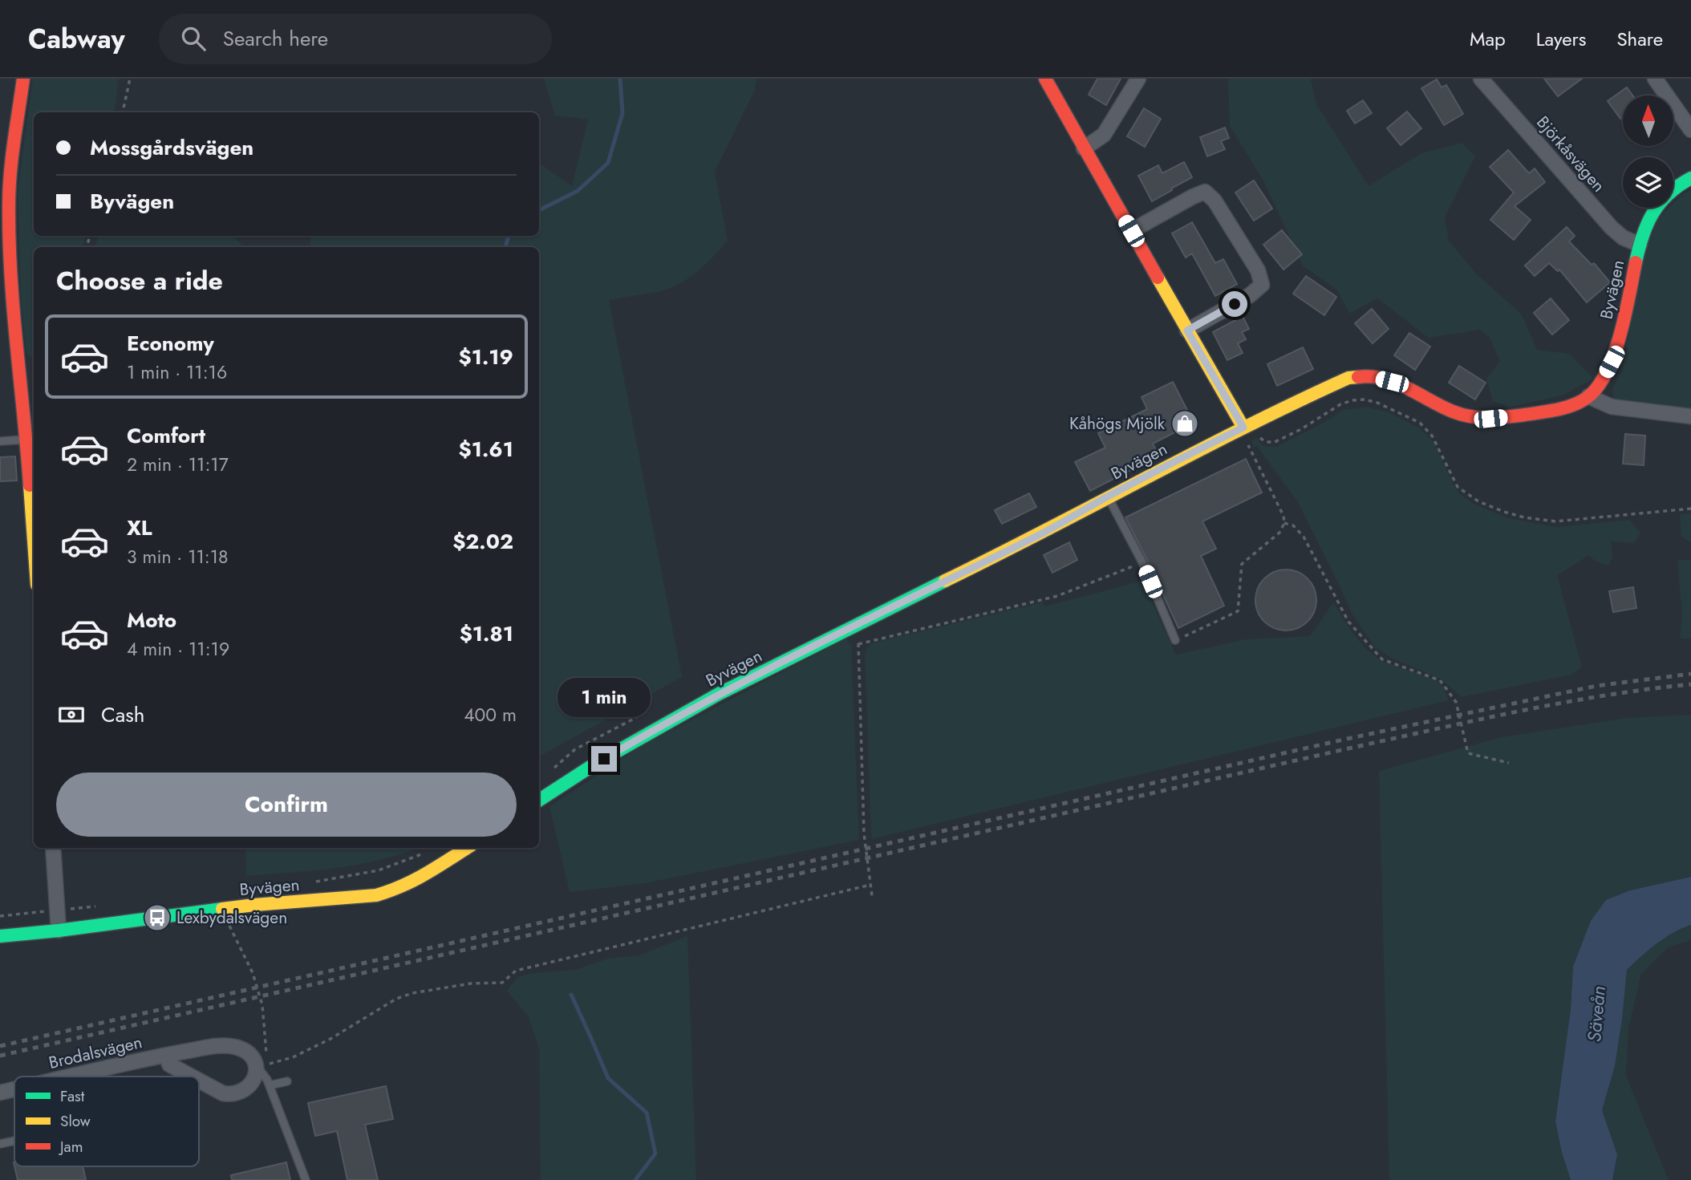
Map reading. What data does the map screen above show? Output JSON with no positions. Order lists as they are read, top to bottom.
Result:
{
  "streets": {
    "street": ["Björkåsvägen", "Byvägen", "Brodalsvägen"]
  },
  "crossings": [
    ["Björkåsvägen", "Byvägen"]
  ],
  "water": ["Säveån"],
  "places": {
    "shop": ["Kåhögs Mjölk"],
    "bus stop": ["Lexbydalsvägen"]
  },
  "legend": ["Fast", "Slow", "Jam"],
  "north": "top",
  "page": {
    "header": "Cabway",
    "search": "Search here",
    "nav": ["Map", "Layers", "Share"],
    "banner": ["Mossgårdsvägen", "Byvägen"],
    "heading": "Choose a ride",
    "list": [
      {
        "name": "Economy",
        "note": "1 min · 11:16",
        "value": "$1.19"
      },
      {
        "name": "Comfort",
        "note": "2 min · 11:17",
        "value": "$1.61"
      },
      {
        "name": "XL",
        "note": "3 min · 11:18",
        "value": "$2.02"
      },
      {
        "name": "Moto",
        "note": "4 min · 11:19",
        "value": "$1.81"
      }
    ],
    "bubble": "1 min",
    "pay": ["Cash", "400 m"],
    "buttons": "Confirm"
  }
}
